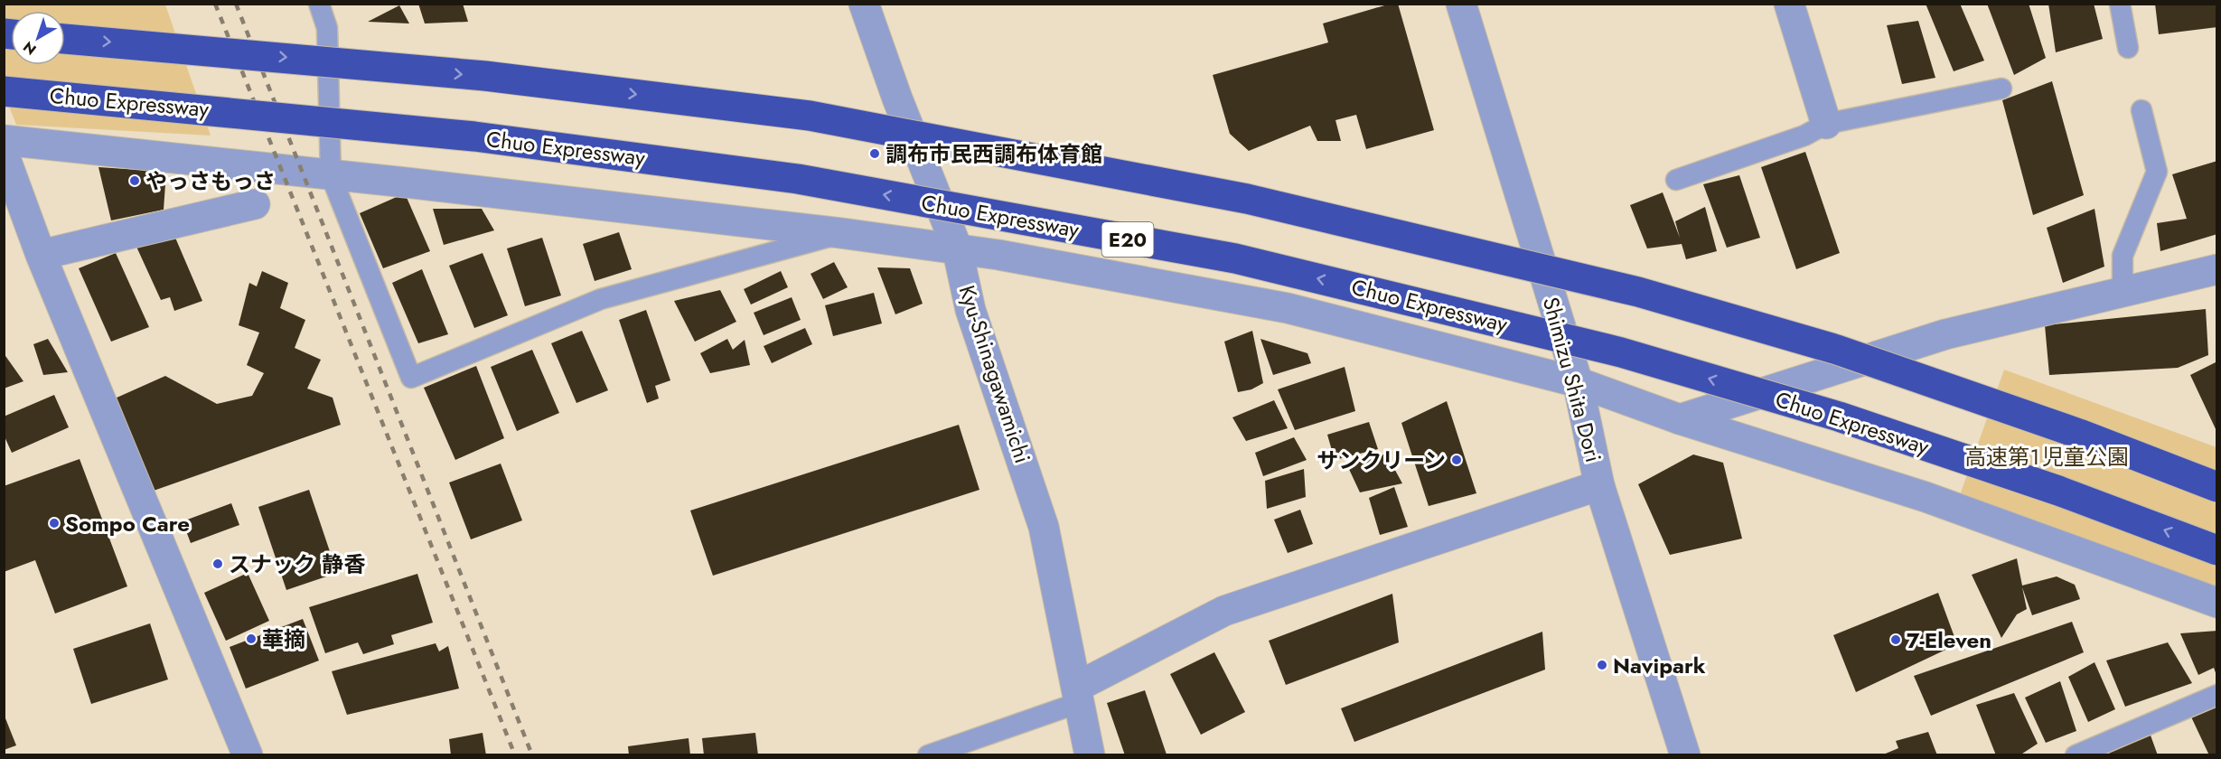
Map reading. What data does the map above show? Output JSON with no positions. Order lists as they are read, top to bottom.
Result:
{
  "streets": {
    "highway": ["Chuo Expressway", "E20"],
    "street": ["Kyu-Shinagawamichi", "Shimizu Shita Dori"]
  },
  "parks": ["高速第１児童公園"],
  "places": [
    "調布市民西調布体育館",
    "やっさもっさ",
    "サンクリーン",
    "Sompo Care",
    "スナック 静香",
    "華摘",
    "7-Eleven",
    "Navipark"
  ],
  "north": "bottom left"
}
